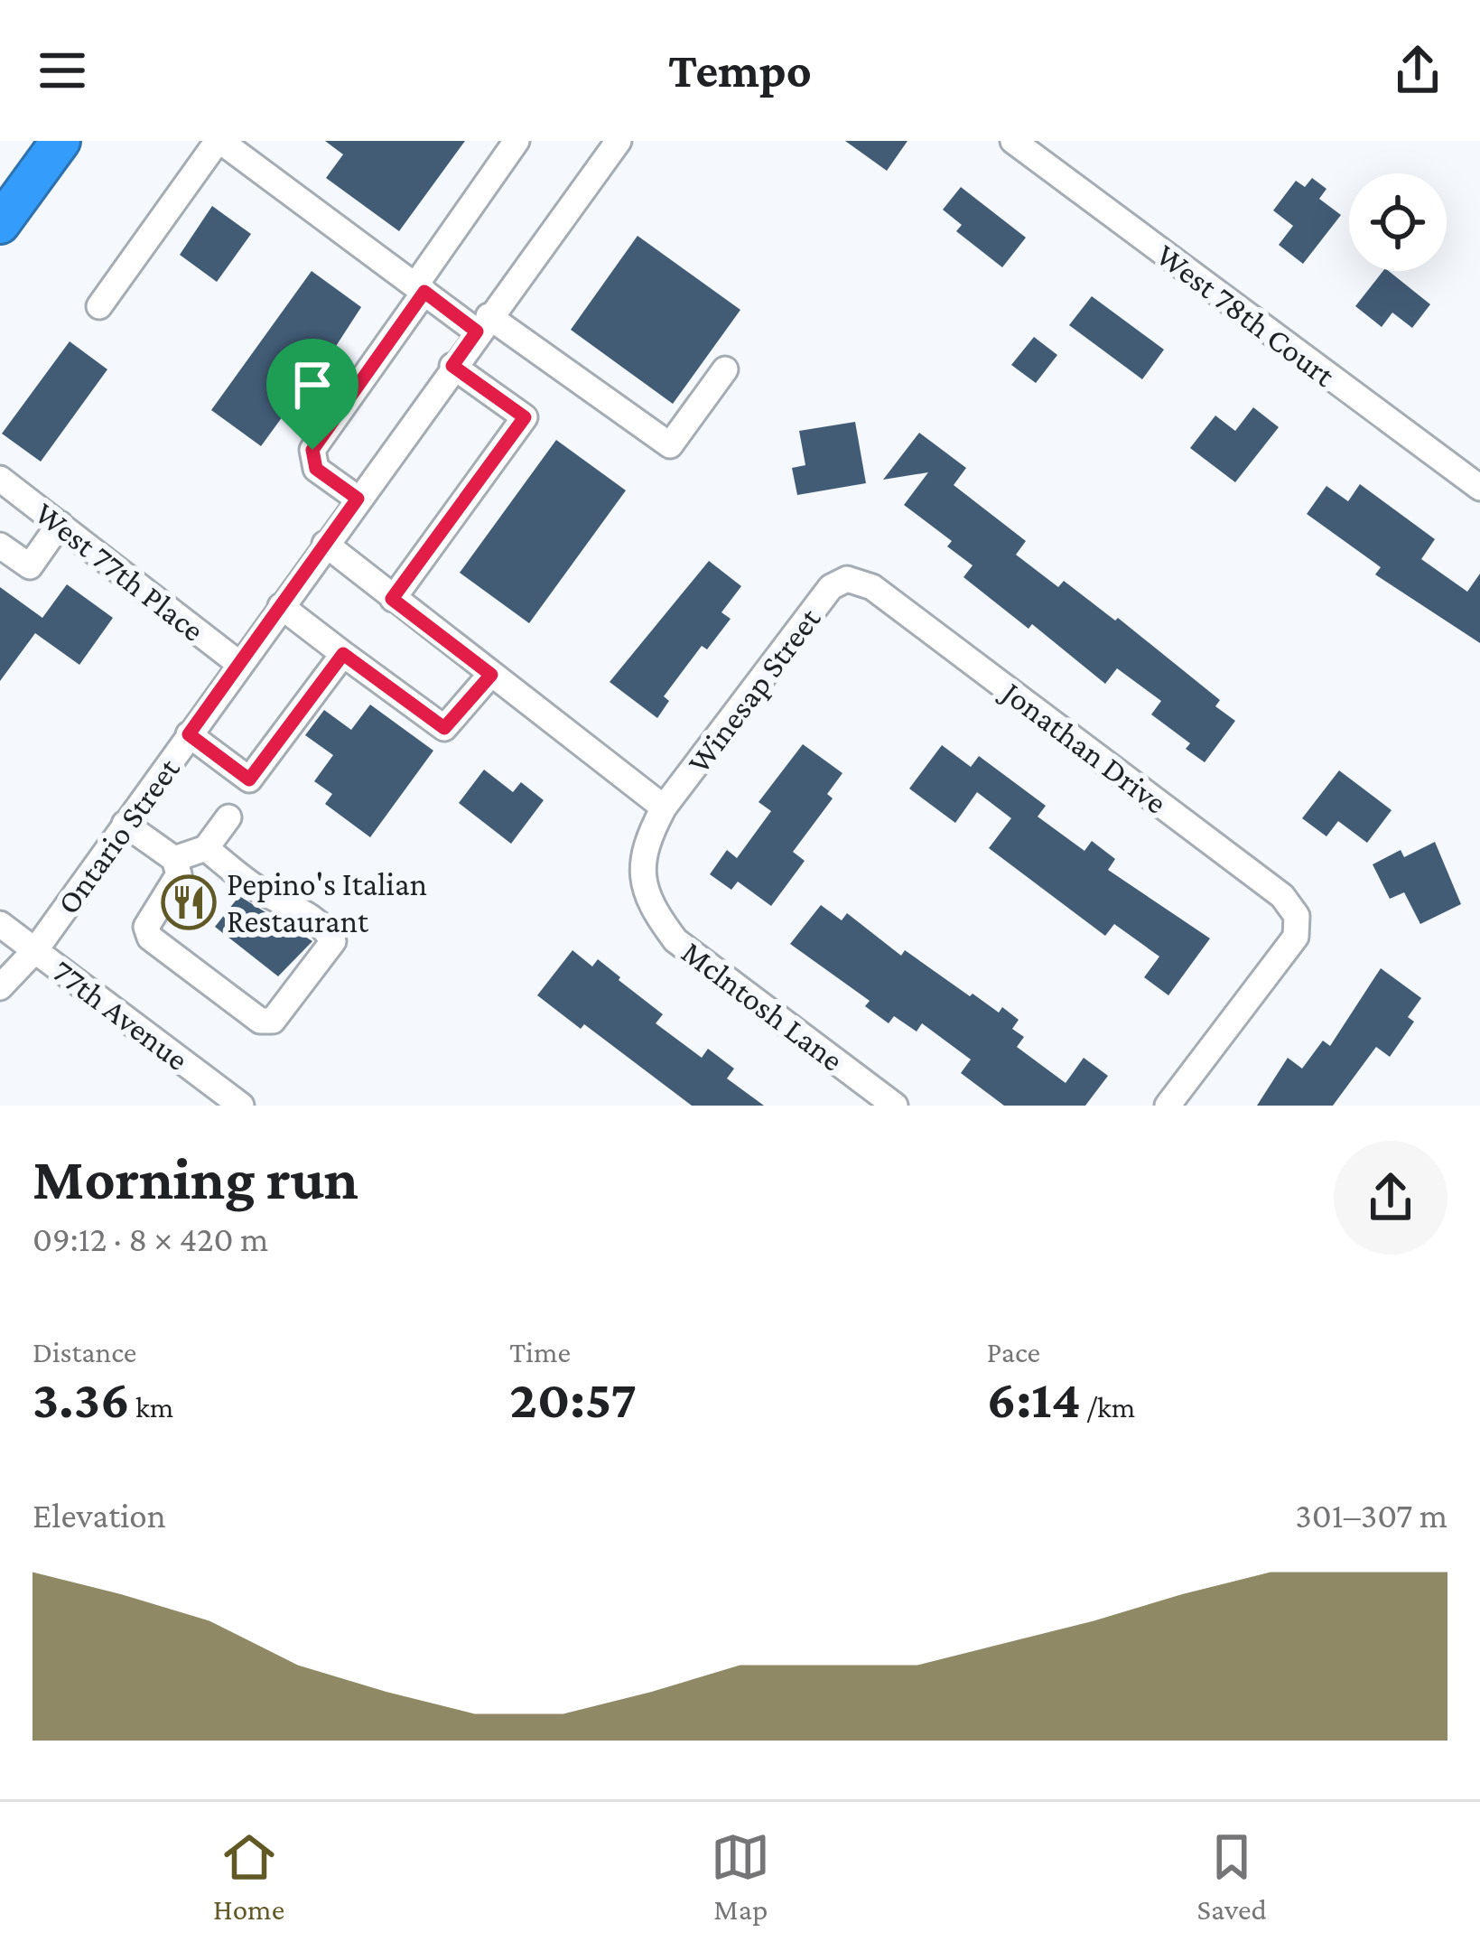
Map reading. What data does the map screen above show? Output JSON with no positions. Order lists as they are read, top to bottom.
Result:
{
  "streets": {
    "street": [
      "West 78th Court",
      "West 77th Place",
      "Winesap Street",
      "Jonathan Drive",
      "Ontario Street",
      "Mclntosh Lane",
      "77th Avenue"
    ]
  },
  "crossings": [
    ["West 77th Place", "Ontario Street"],
    ["Winesap Street", "Jonathan Drive"],
    ["Winesap Street", "Mclntosh Lane"],
    ["Ontario Street", "77th Avenue"]
  ],
  "places": {
    "restaurant": ["Pepino's Italian Restaurant"]
  },
  "page": {
    "header": "Tempo",
    "heading": ["Morning run", "09:12 · 8 × 420 m"],
    "stats": [
      ["Distance", "3.36 km"],
      ["Time", "20:57"],
      ["Pace", "6:14 /km"]
    ],
    "chart": ["Elevation", "301–307 m"],
    "tabs": ["Home", "Map", "Saved"]
  }
}
